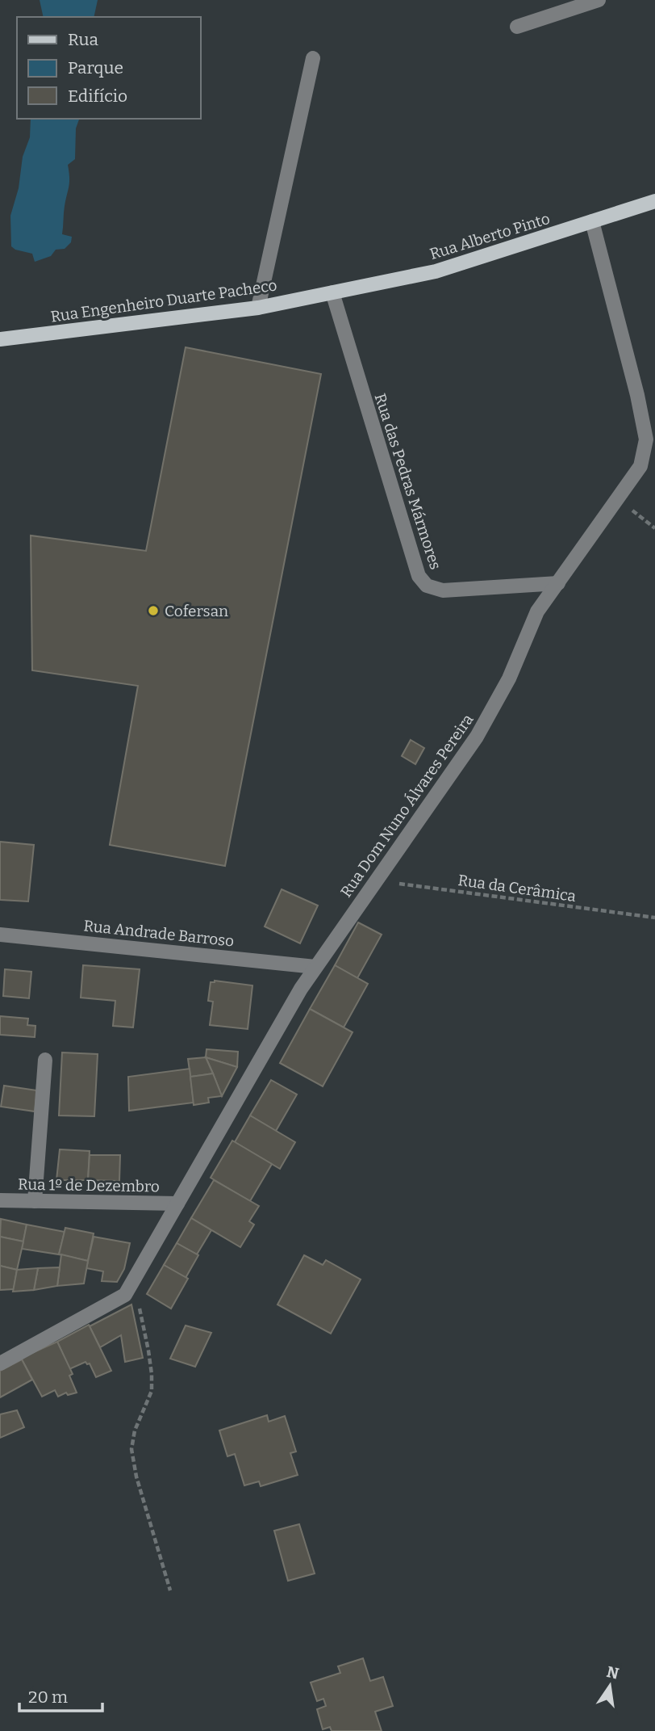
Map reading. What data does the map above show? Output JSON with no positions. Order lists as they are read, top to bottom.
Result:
{
  "streets": {
    "main road": ["Rua Alberto Pinto", "Rua Engenheiro Duarte Pacheco"],
    "street": [
      "Rua das Pedras Mármores",
      "Rua Dom Nuno Álvares Pereira",
      "Rua Andrade Barroso",
      "Rua 1º de Dezembro"
    ],
    "path": ["Rua da Cerâmica"]
  },
  "crossings": [
    ["Rua Alberto Pinto", "Rua Engenheiro Duarte Pacheco"],
    ["Rua Alberto Pinto", "Rua das Pedras Mármores"],
    ["Rua Alberto Pinto", "Rua Dom Nuno Álvares Pereira"],
    ["Rua Engenheiro Duarte Pacheco", "Rua das Pedras Mármores"],
    ["Rua das Pedras Mármores", "Rua Dom Nuno Álvares Pereira"],
    ["Rua Dom Nuno Álvares Pereira", "Rua da Cerâmica"],
    ["Rua Dom Nuno Álvares Pereira", "Rua Andrade Barroso"],
    ["Rua Dom Nuno Álvares Pereira", "Rua 1º de Dezembro"]
  ],
  "places": ["Cofersan"],
  "legend": ["Rua", "Parque", "Edifício"],
  "scale_bar": "20 m",
  "north": "top"
}
